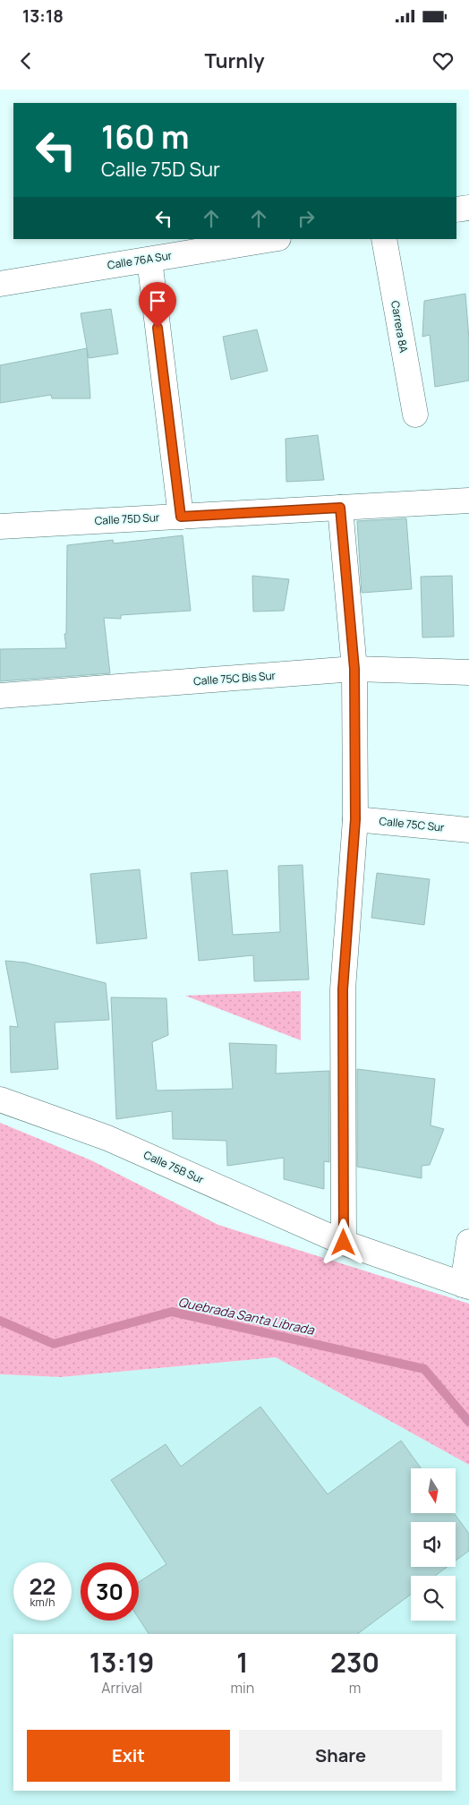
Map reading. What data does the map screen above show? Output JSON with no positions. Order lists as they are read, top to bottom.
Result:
{
  "streets": {
    "street": [
      "Calle 76A Sur",
      "Carrera 8A",
      "Calle 75D Sur",
      "Calle 75C Bis Sur",
      "Calle 75C Sur",
      "Calle 75B Sur"
    ]
  },
  "water": ["Quebrada Santa Librada"],
  "north": "bottom",
  "page": {
    "status": "13:18",
    "header": "Turnly",
    "turn": ["160 m", "Calle 75D Sur"],
    "speed": "22 km/h",
    "limit": "30",
    "eta": [
      "13:19",
      "Arrival",
      "1",
      "min",
      "230",
      "m"
    ],
    "buttons": ["Exit", "Share"]
  }
}
